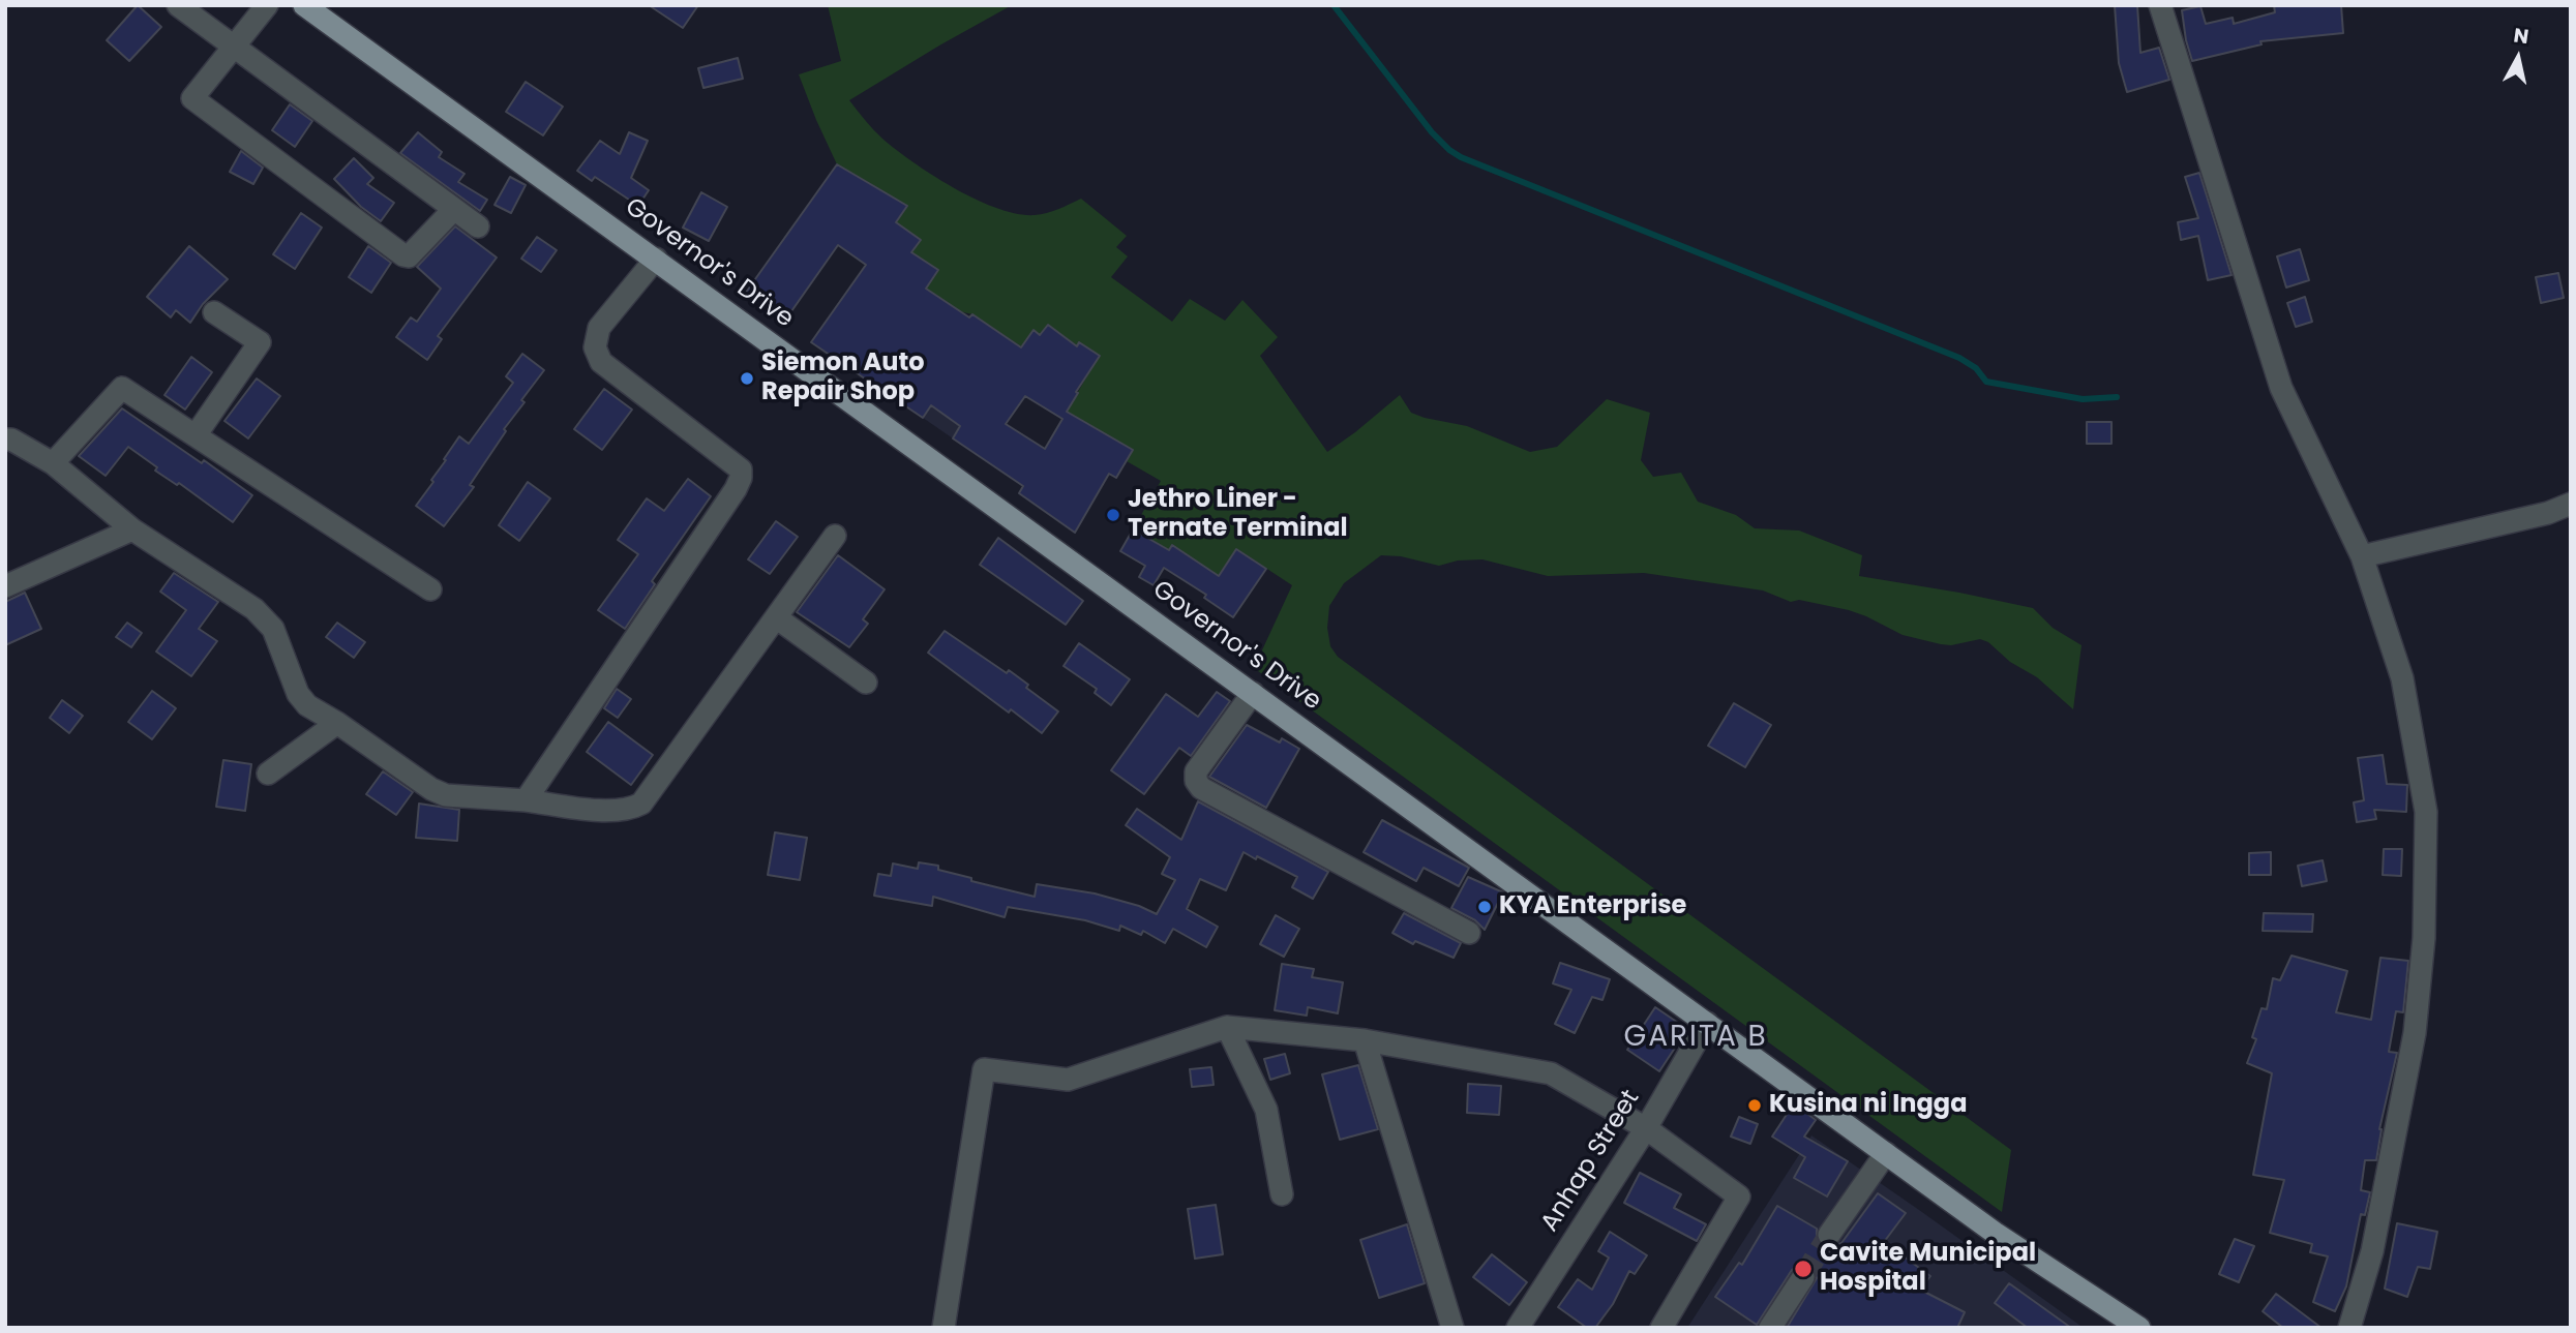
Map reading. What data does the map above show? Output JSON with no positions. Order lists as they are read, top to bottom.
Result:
{
  "streets": {
    "main road": ["Governor's Drive"],
    "street": ["Anhap Street"]
  },
  "crossings": [
    ["Governor's Drive", "Anhap Street"]
  ],
  "districts": ["GARITA B"],
  "places": [
    "Siemon Auto Repair Shop",
    "Jethro Liner - Ternate Terminal",
    "KYA Enterprise",
    "Kusina ni Ingga",
    "Cavite Municipal Hospital"
  ],
  "north": "top"
}
